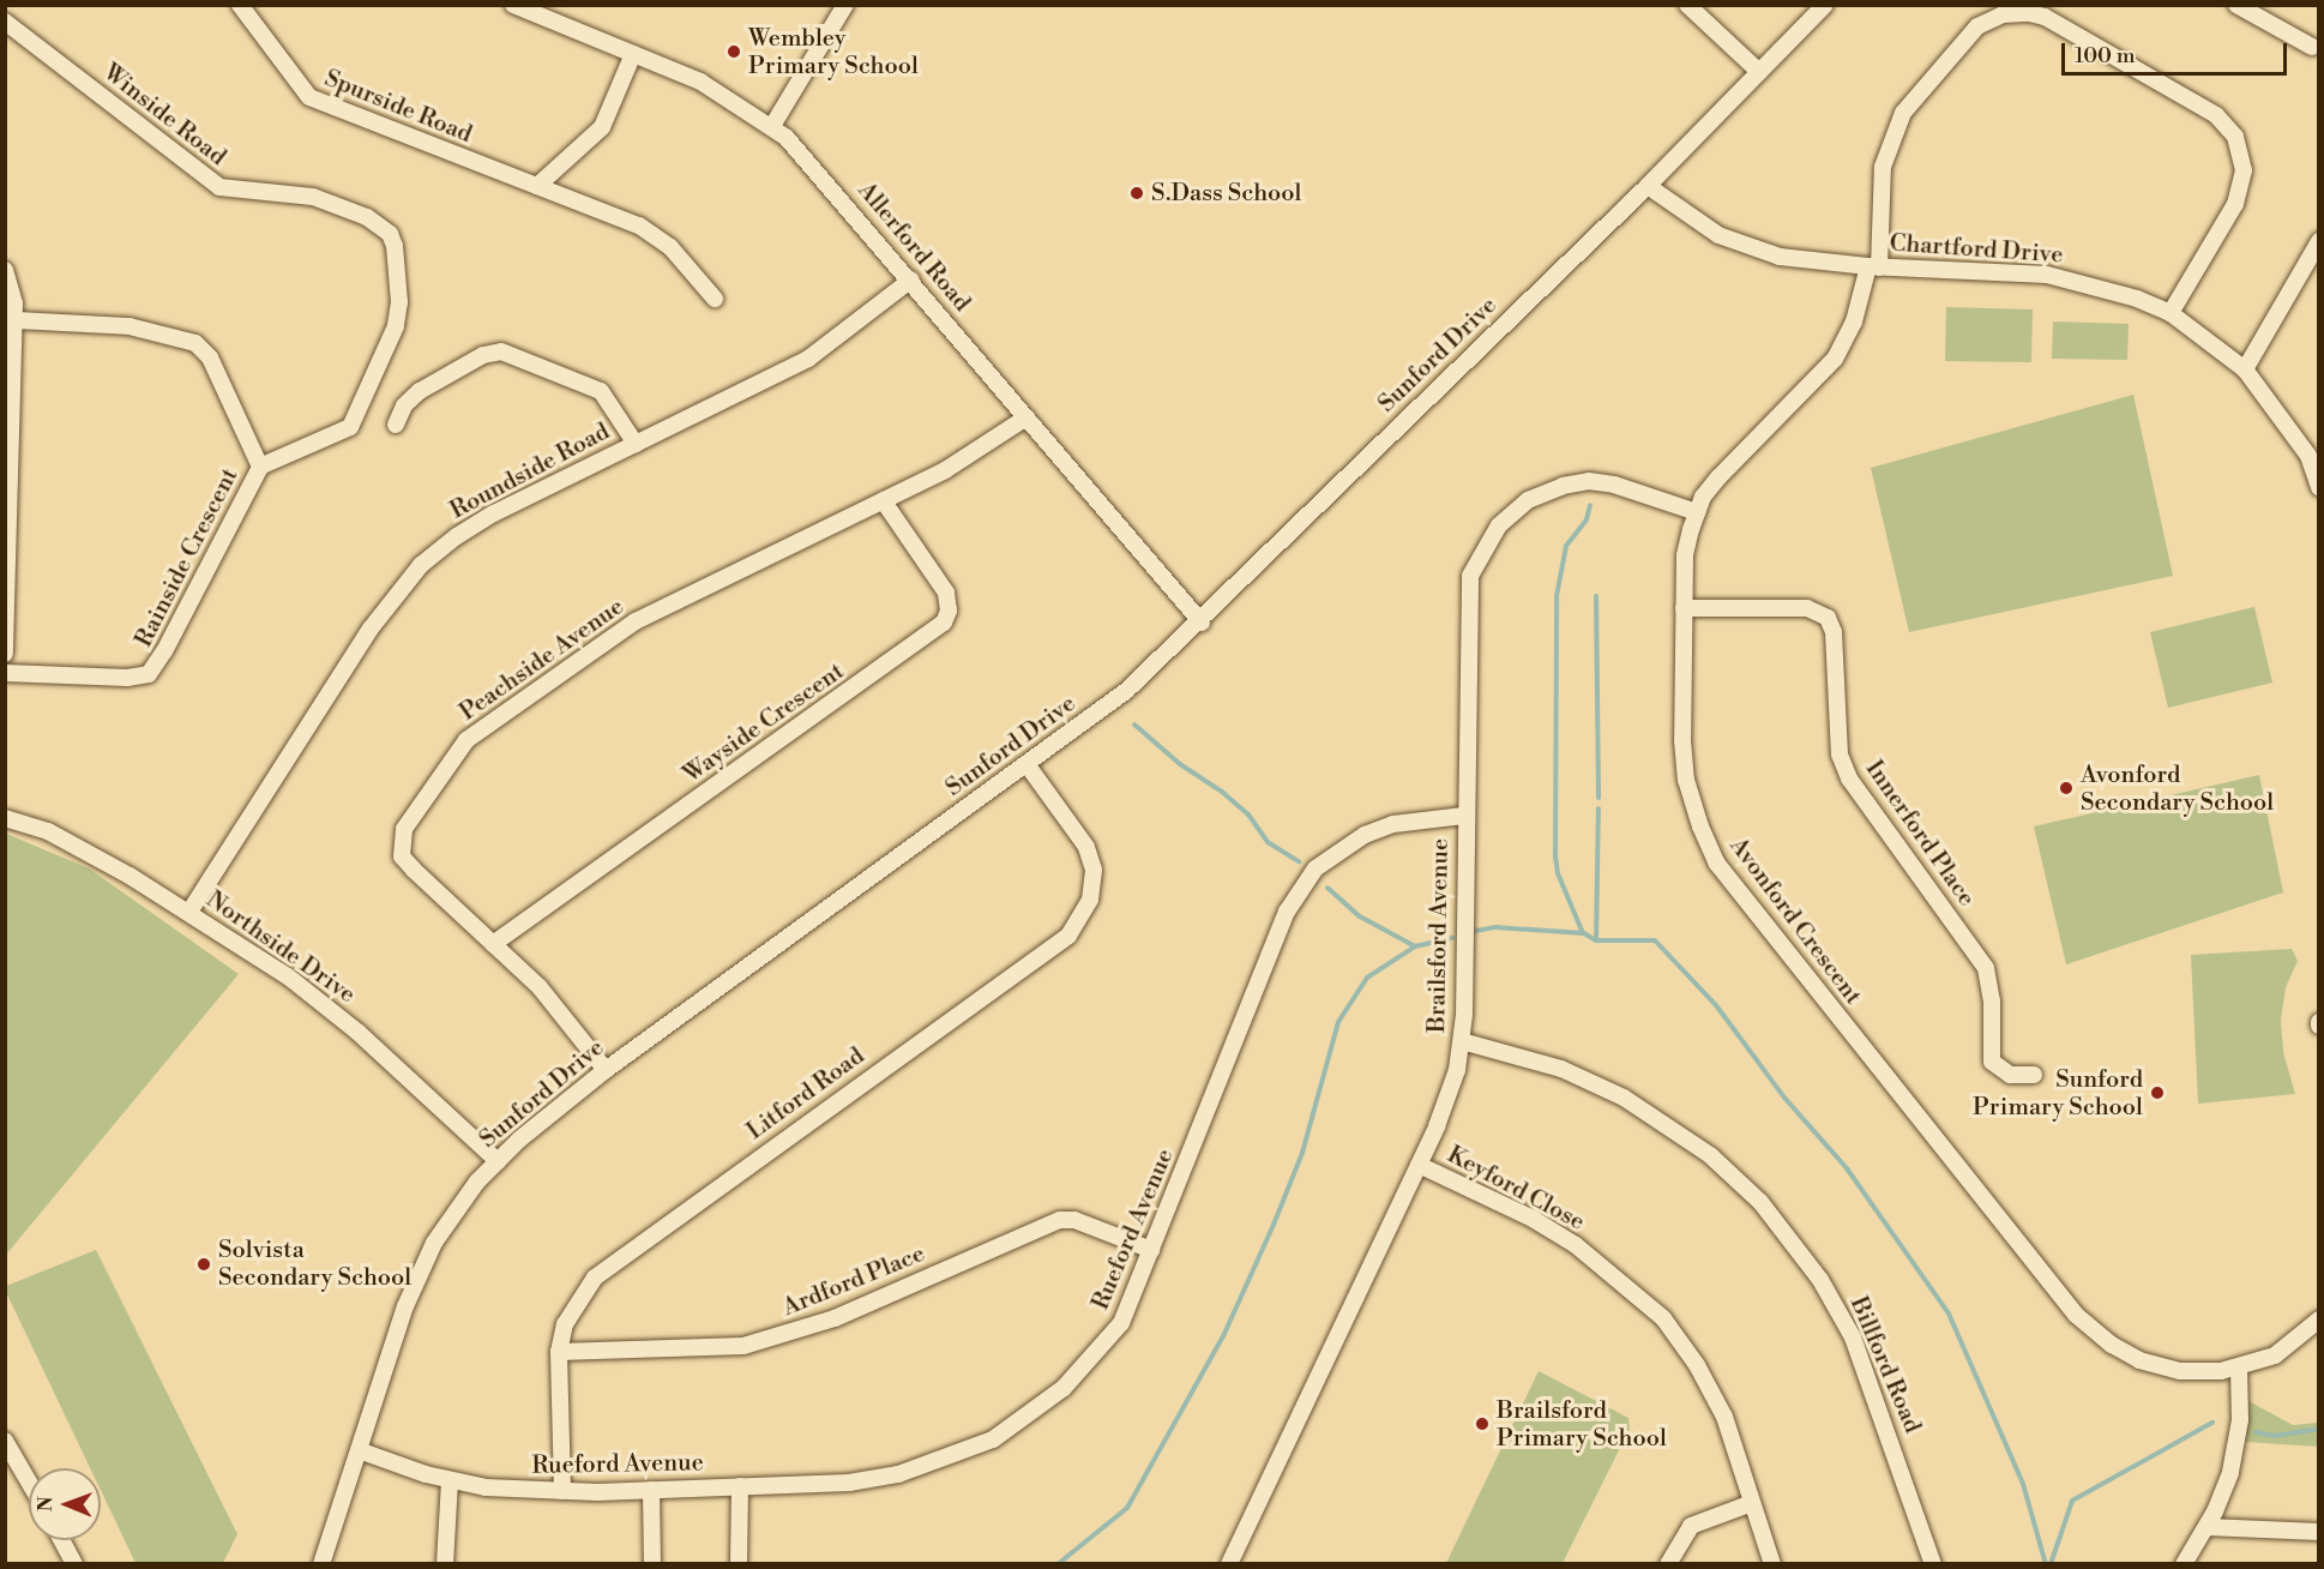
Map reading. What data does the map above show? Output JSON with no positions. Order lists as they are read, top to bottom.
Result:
{
  "streets": {
    "street": [
      "Spurside Road",
      "Winside Road",
      "Allerford Road",
      "Chartford Drive",
      "Sunford Drive",
      "Roundside Road",
      "Rainside Crescent",
      "Peachside Avenue",
      "Wayside Crescent",
      "Innerford Place",
      "Avonford Crescent",
      "Brailsford Avenue",
      "Northside Drive",
      "Litford Road",
      "Keyford Close",
      "Rueford Avenue",
      "Ardford Place",
      "Billford Road"
    ]
  },
  "crossings": [
    ["Winside Road", "Rainside Crescent"],
    ["Allerford Road", "Sunford Drive"],
    ["Allerford Road", "Roundside Road"],
    ["Allerford Road", "Peachside Avenue"],
    ["Chartford Drive", "Sunford Drive"],
    ["Chartford Drive", "Avonford Crescent"],
    ["Sunford Drive", "Peachside Avenue"],
    ["Sunford Drive", "Northside Drive"],
    ["Sunford Drive", "Litford Road"],
    ["Sunford Drive", "Rueford Avenue"],
    ["Roundside Road", "Northside Drive"],
    ["Peachside Avenue", "Wayside Crescent"],
    ["Innerford Place", "Avonford Crescent"],
    ["Avonford Crescent", "Brailsford Avenue"],
    ["Brailsford Avenue", "Keyford Close"],
    ["Brailsford Avenue", "Rueford Avenue"],
    ["Brailsford Avenue", "Billford Road"],
    ["Litford Road", "Rueford Avenue"],
    ["Litford Road", "Ardford Place"],
    ["Rueford Avenue", "Ardford Place"]
  ],
  "places": [
    "Wembley Primary School",
    "S.Dass School",
    "Avonford Secondary School",
    "Sunford Primary School",
    "Solvista Secondary School",
    "Brailsford Primary School"
  ],
  "scale_bar": "100 m",
  "north": "left"
}
